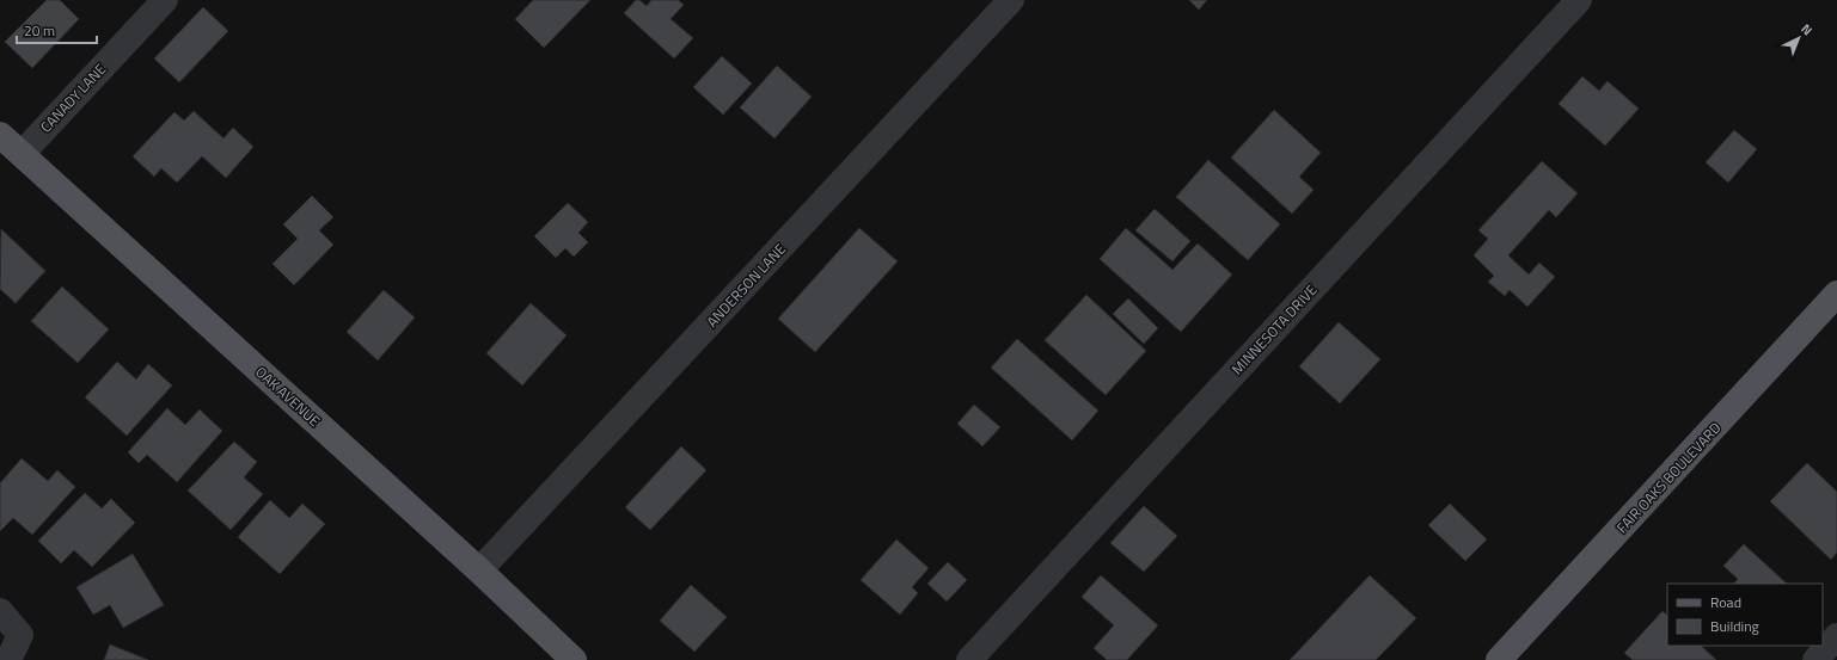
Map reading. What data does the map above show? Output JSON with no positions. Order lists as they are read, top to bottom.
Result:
{
  "streets": {
    "main road": ["OAK AVENUE", "FAIR OAKS BOULEVARD"],
    "street": ["CANADY LANE", "ANDERSON LANE", "MINNESOTA DRIVE"]
  },
  "crossings": [
    ["CANADY LANE", "OAK AVENUE"],
    ["ANDERSON LANE", "OAK AVENUE"]
  ],
  "legend": ["Road", "Building"],
  "scale_bar": "20 m",
  "north": "top right"
}
